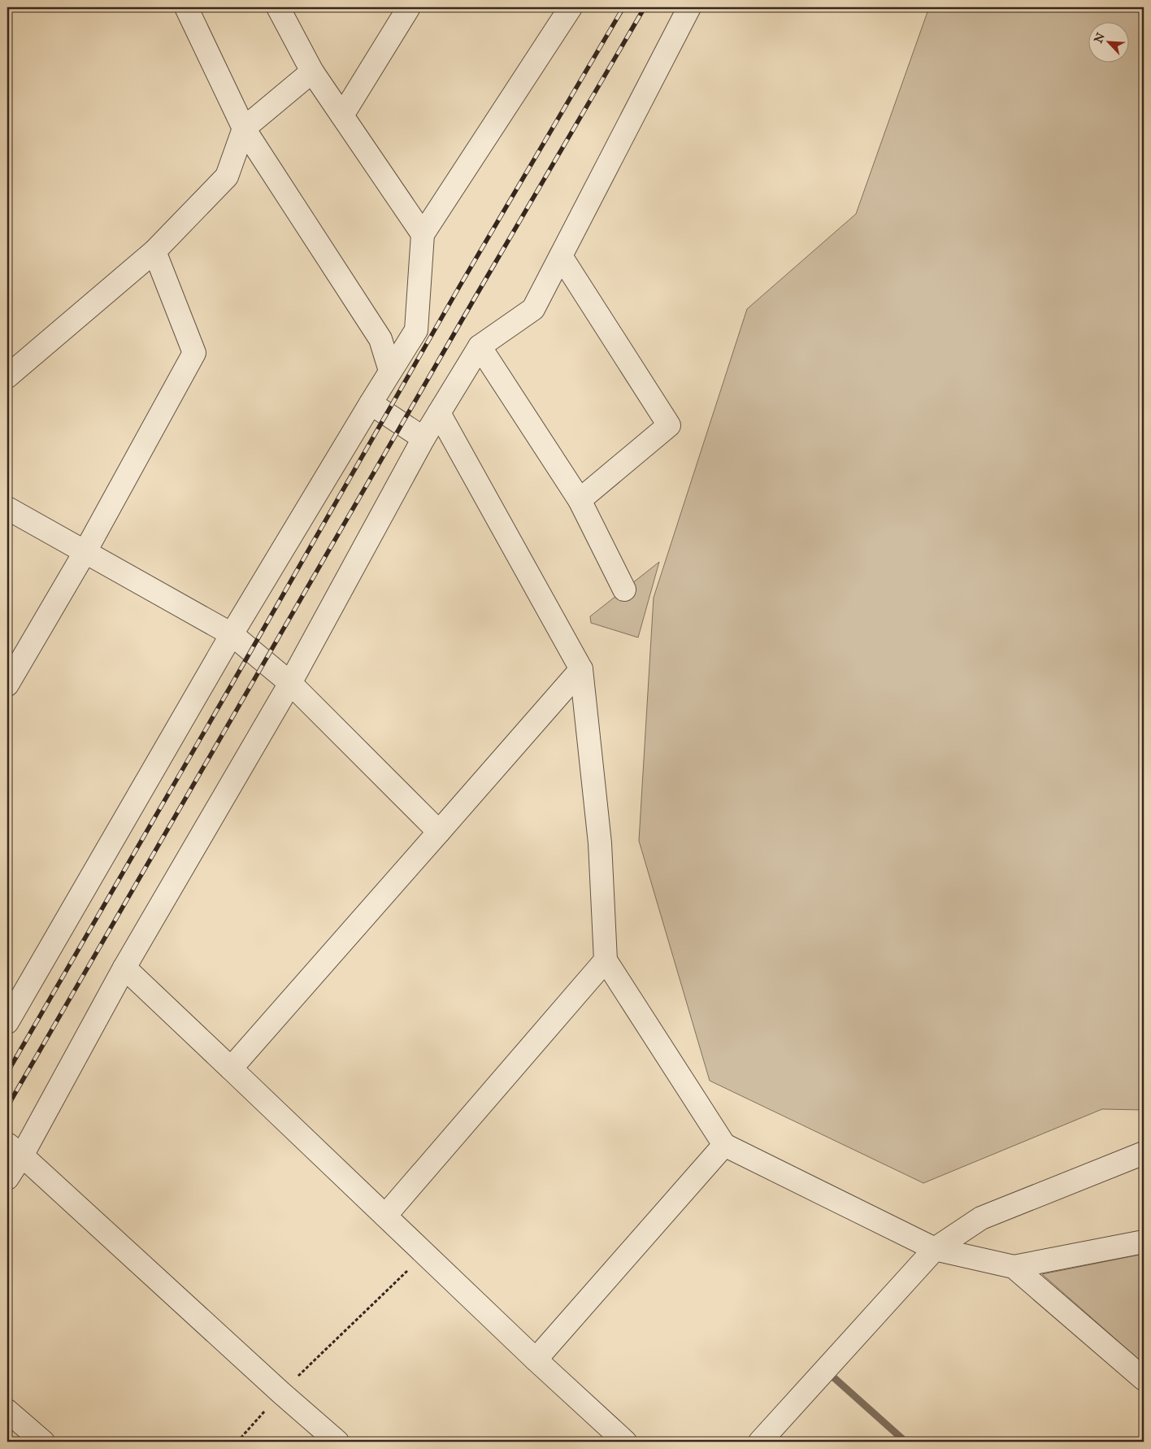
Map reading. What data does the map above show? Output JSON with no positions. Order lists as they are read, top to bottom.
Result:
{
  "north": "top left"
}
